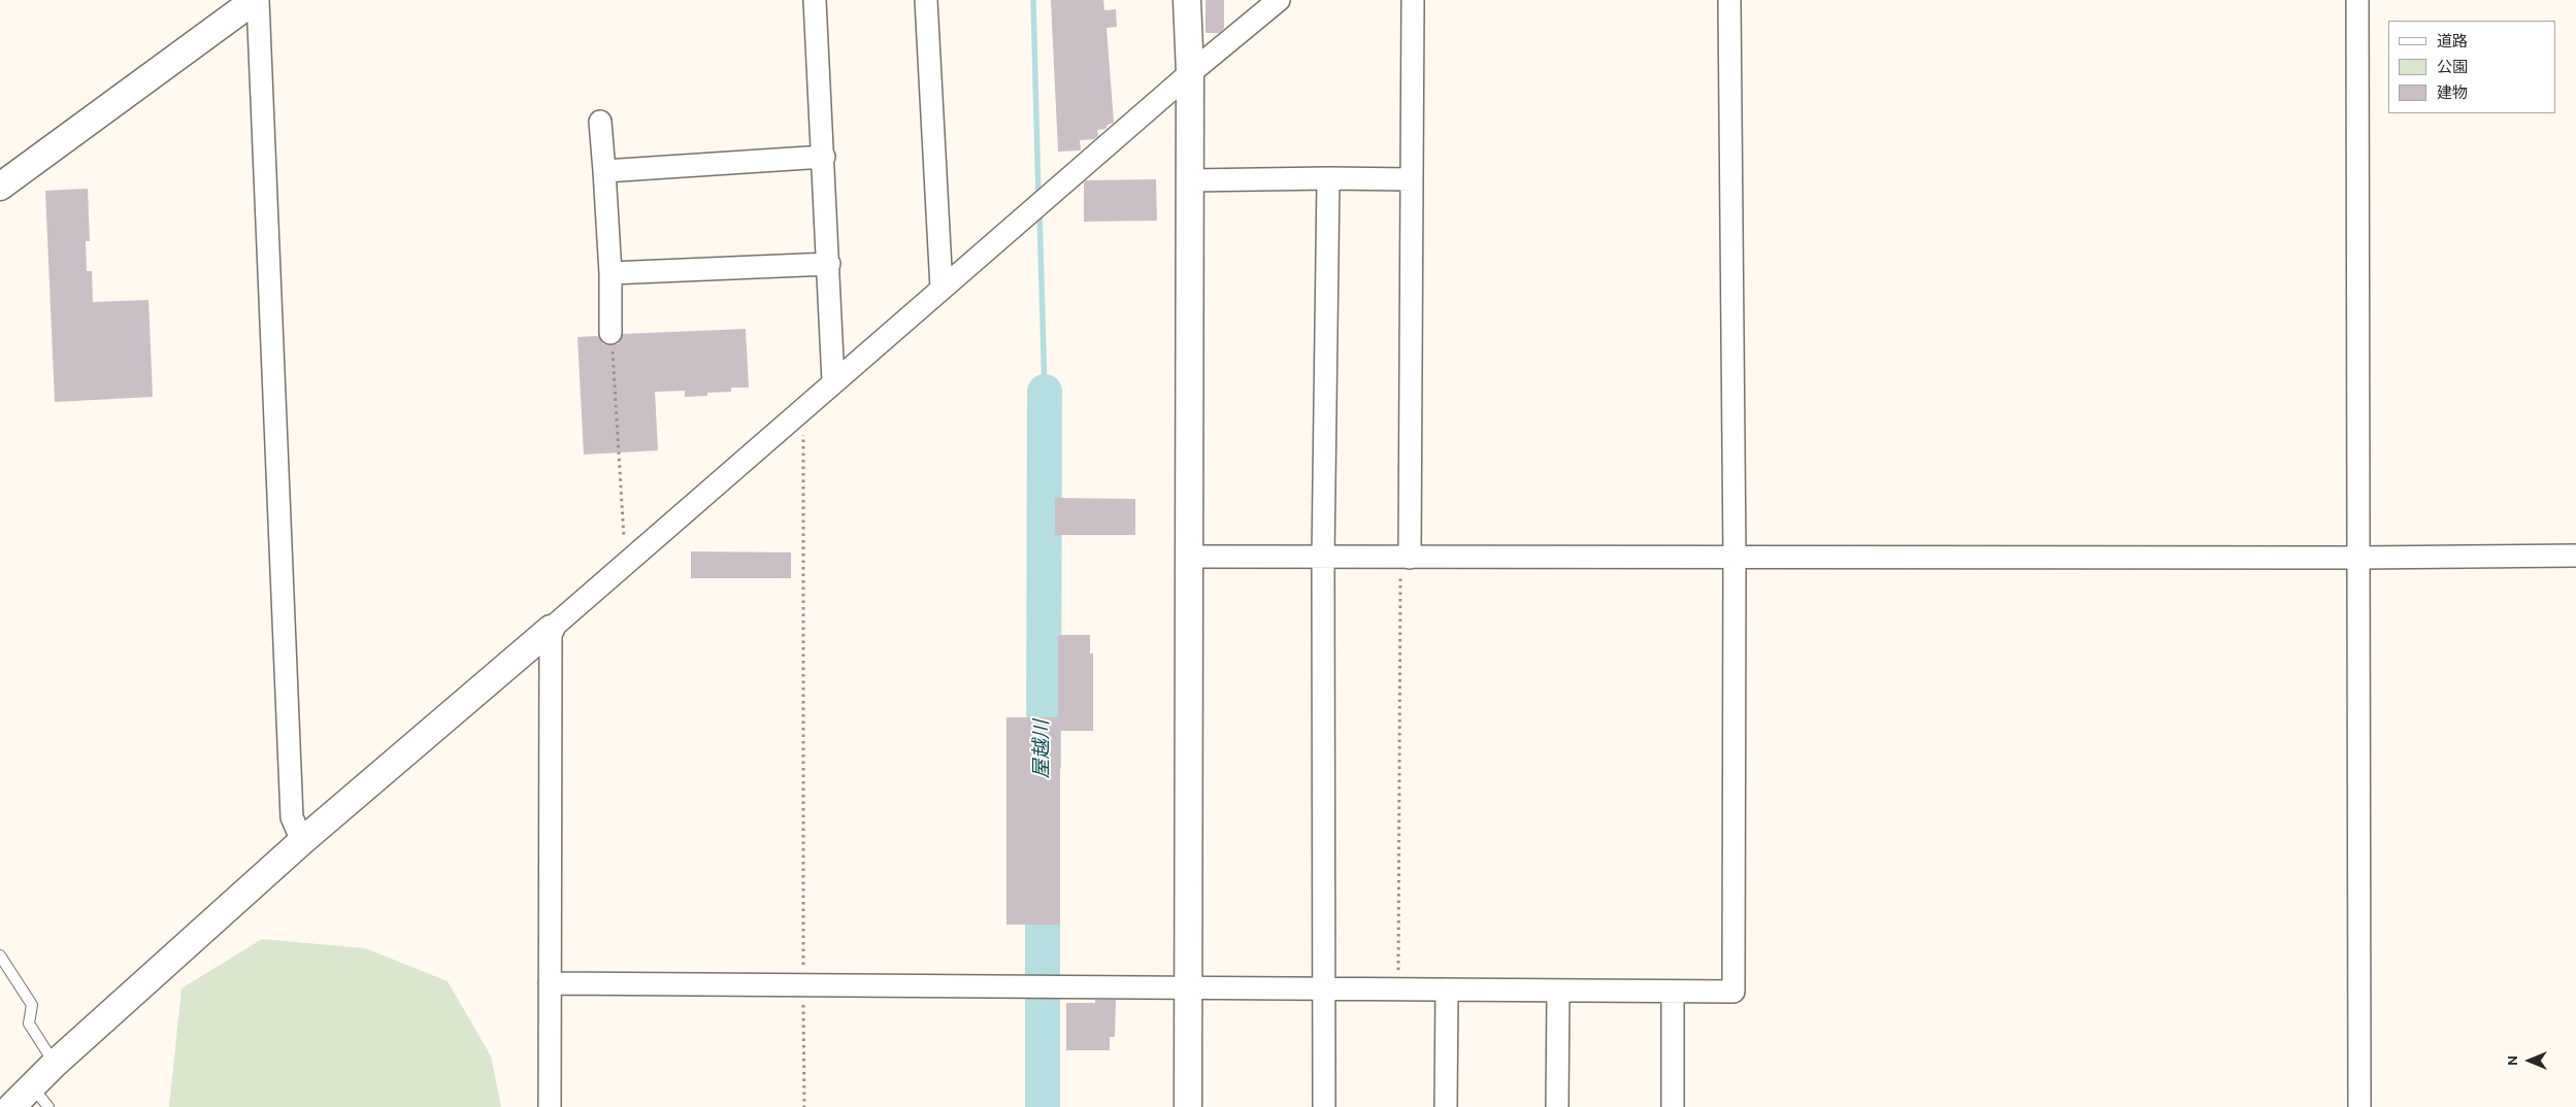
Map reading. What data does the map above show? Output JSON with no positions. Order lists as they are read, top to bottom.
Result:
{
  "water": ["屋越川"],
  "legend": ["道路", "公園", "建物"],
  "north": "left"
}
